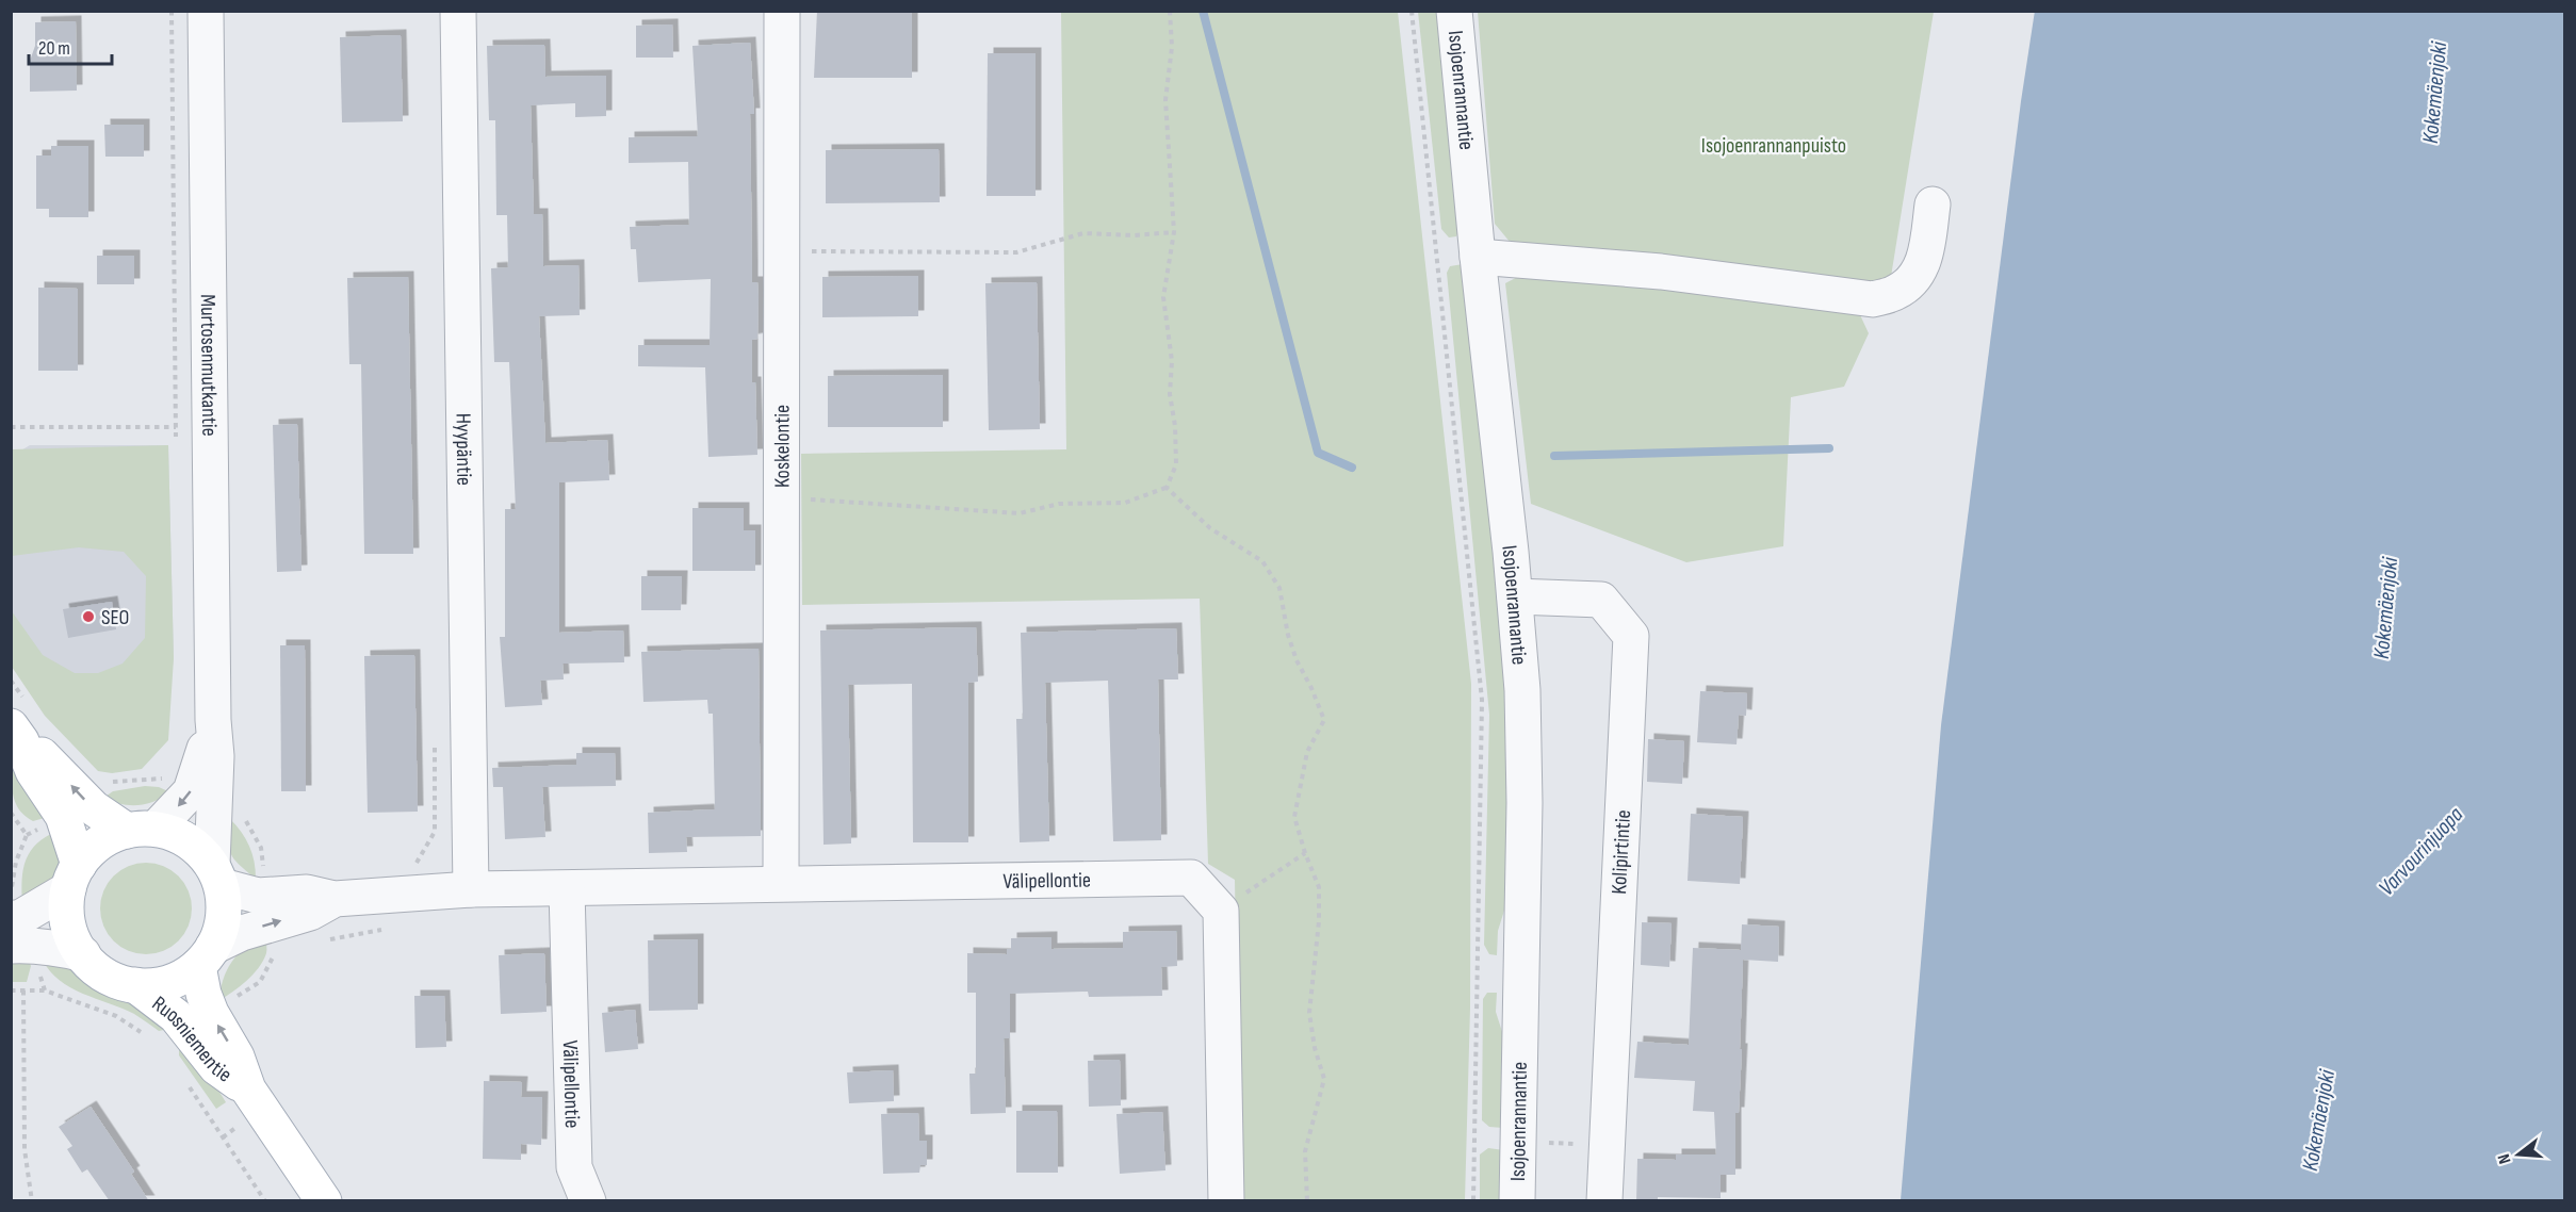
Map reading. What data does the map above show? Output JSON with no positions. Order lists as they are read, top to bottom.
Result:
{
  "streets": {
    "main road": ["Ruosniementie"],
    "street": [
      "Isojoenrannantie",
      "Murtosenmutkantie",
      "Koskelontie",
      "Hyypäntie",
      "Kolipirtintie",
      "Välipellontie"
    ]
  },
  "crossings": [
    ["Isojoenrannantie", "Kolipirtintie"],
    ["Murtosenmutkantie", "Välipellontie"],
    ["Murtosenmutkantie", "Ruosniementie"],
    ["Koskelontie", "Välipellontie"],
    ["Hyypäntie", "Välipellontie"],
    ["Välipellontie", "Ruosniementie"]
  ],
  "water": ["Kokemäenjoki", "Varvourinjuopa"],
  "parks": ["Isojoenrannanpuisto"],
  "places": ["SEO"],
  "scale_bar": "20 m",
  "north": "left"
}
